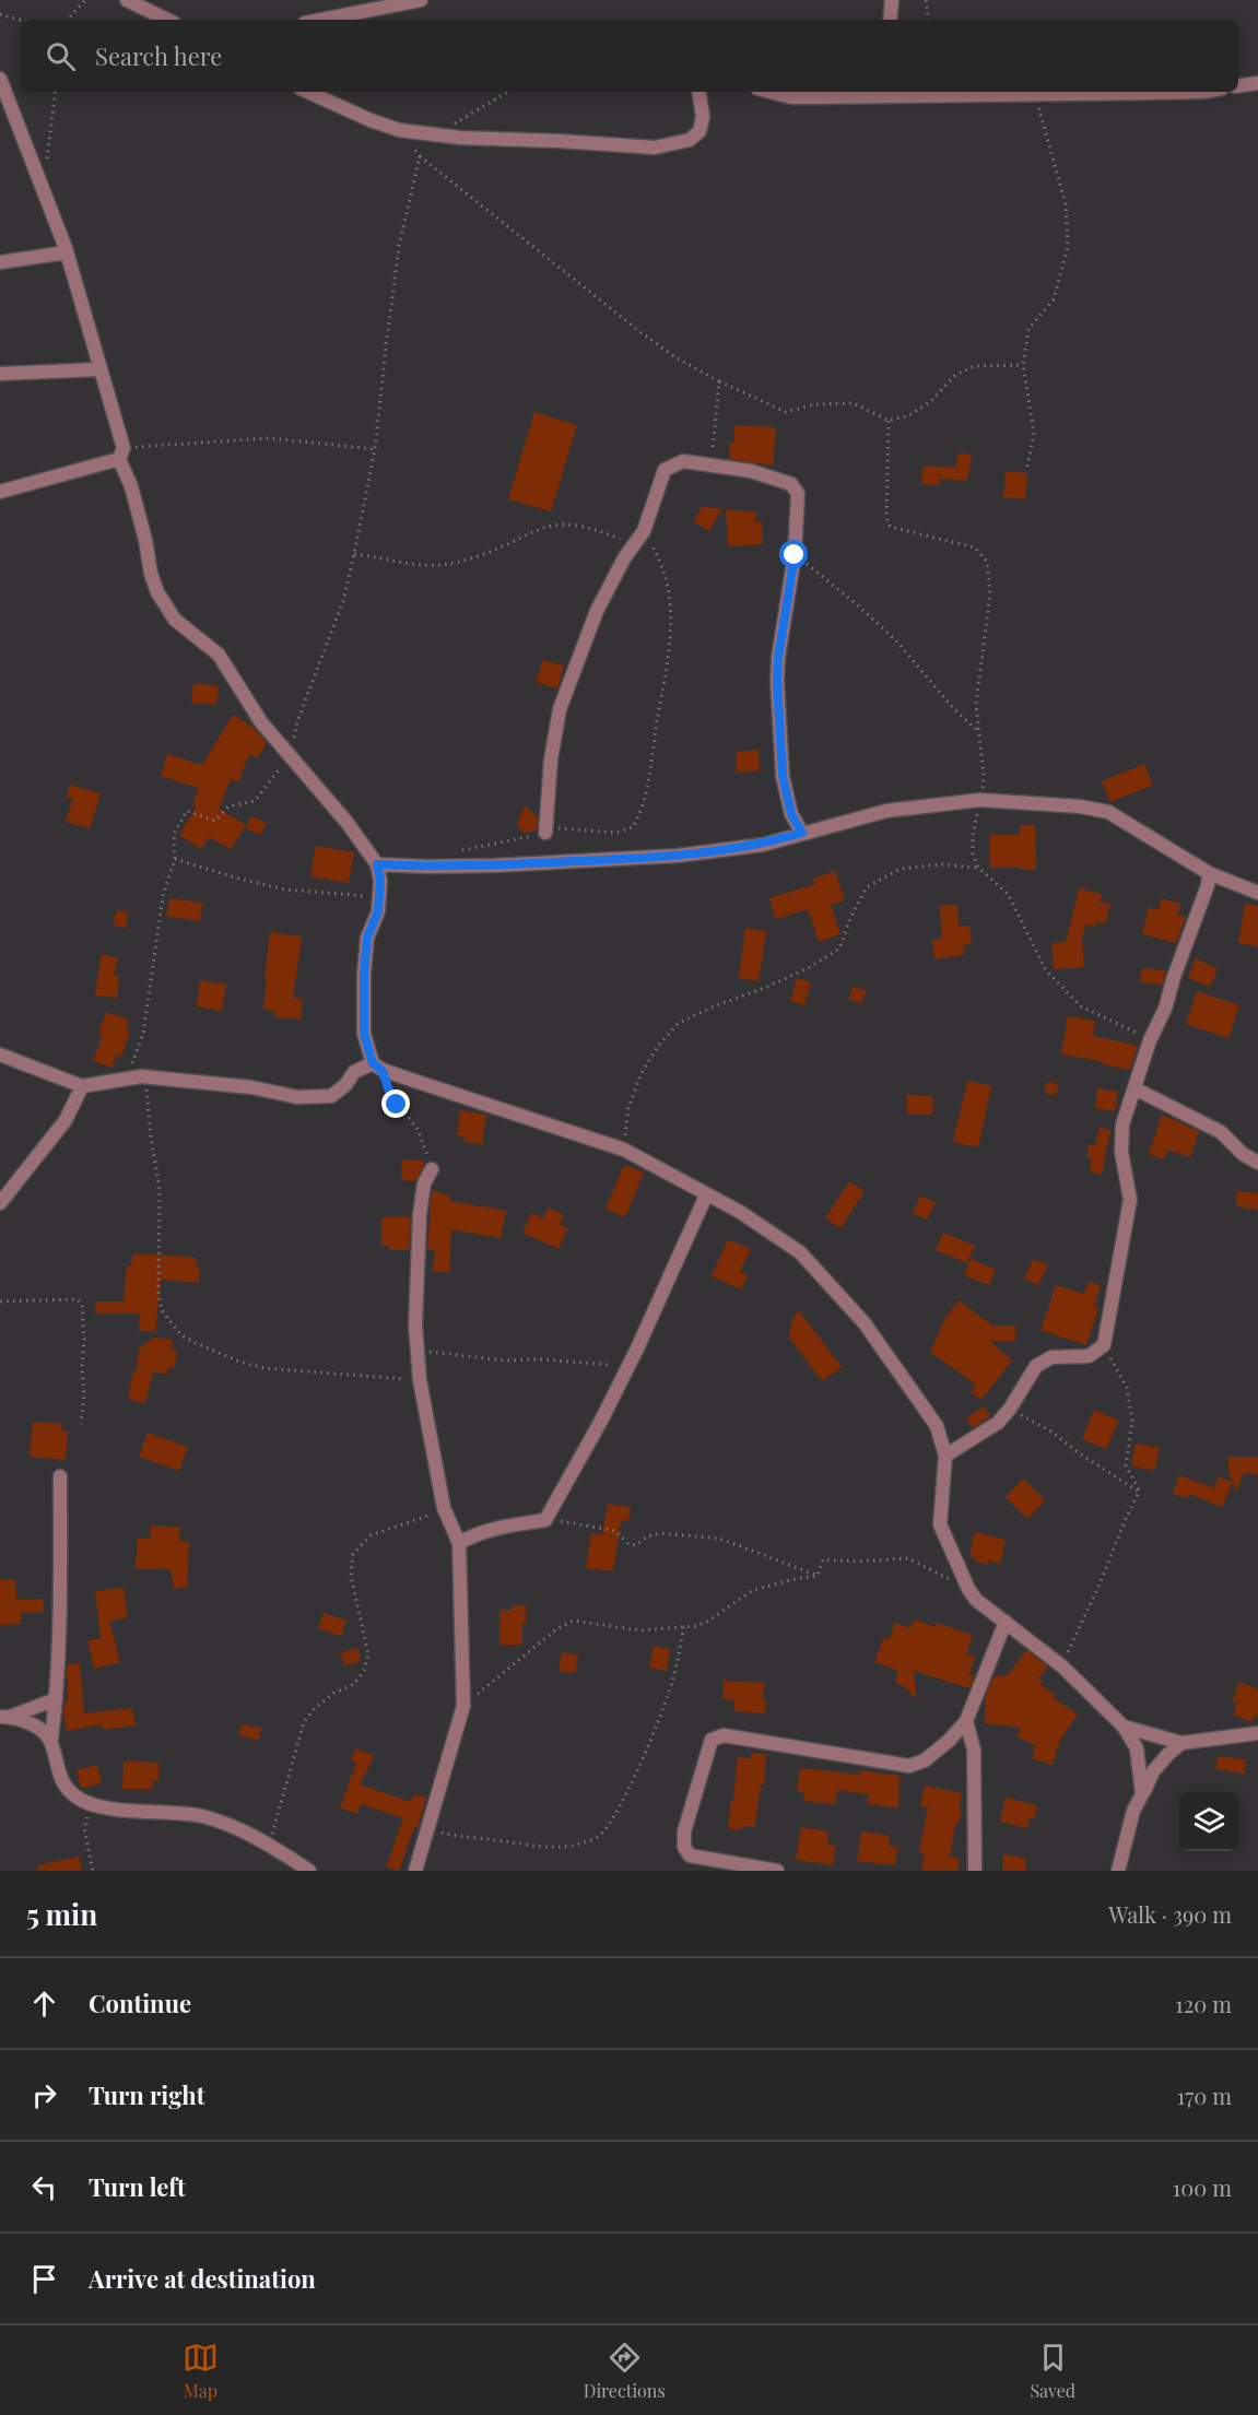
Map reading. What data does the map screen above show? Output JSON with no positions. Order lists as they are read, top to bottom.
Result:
{
  "page": {
    "search": "Search here",
    "heading": ["5 min", "Walk · 390 m"],
    "list": [
      ["Continue", "120 m"],
      ["Turn right", "170 m"],
      ["Turn left", "100 m"],
      "Arrive at destination"
    ],
    "nav": ["Map", "Directions", "Saved"]
  }
}
